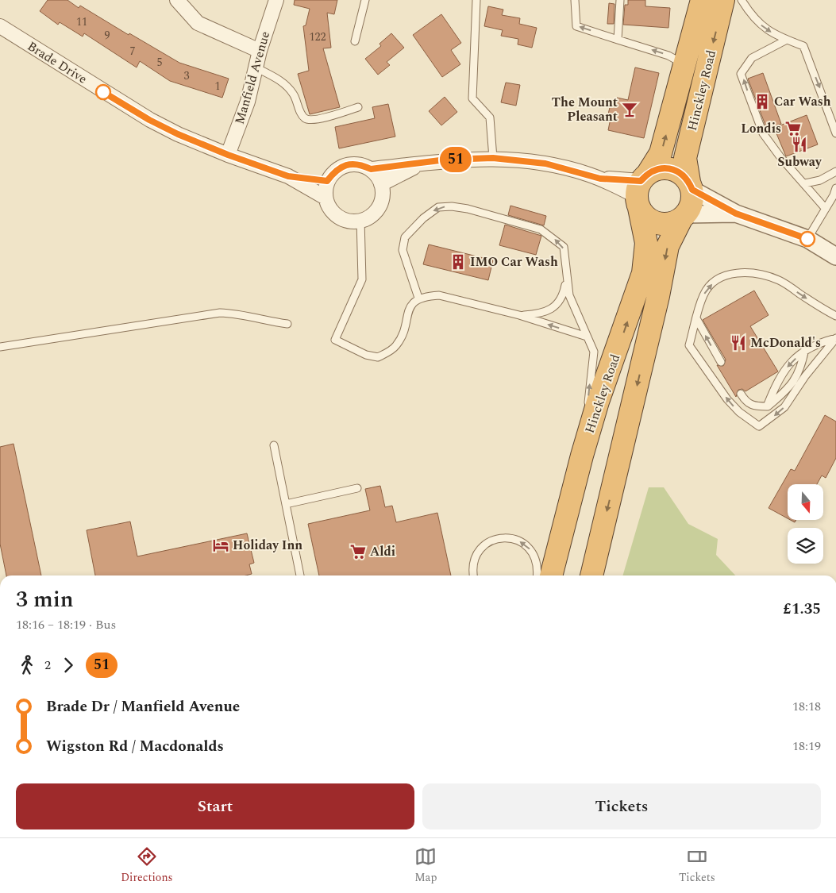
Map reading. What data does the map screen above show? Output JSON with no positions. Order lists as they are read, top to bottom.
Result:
{
  "streets": {
    "highway": ["Hinckley Road"],
    "street": ["Brade Drive", "Manfield Avenue"]
  },
  "crossings": [
    ["Brade Drive", "Manfield Avenue"]
  ],
  "places": {
    "building": ["Car Wash", "IMO Car Wash"],
    "bar": ["The Mount Pleasant"],
    "supermarket": ["Londis", "Aldi"],
    "restaurant": ["Subway", "McDonald's"],
    "hotel": ["Holiday Inn"]
  },
  "lines": ["bus line 51"],
  "house_numbers": [
    "11",
    "9",
    "122",
    "7",
    "5",
    "3",
    "1"
  ],
  "north": "bottom",
  "page": {
    "on_map": "51",
    "heading": ["3 min", "18:16 – 18:19 · Bus", "£1.35"],
    "legs": ["2", "51"],
    "list": [
      {
        "name": "Brade Dr / Manfield Avenue",
        "value": "18:18"
      },
      {
        "name": "Wigston Rd / Macdonalds",
        "value": "18:19"
      }
    ],
    "buttons": ["Start", "Tickets"],
    "tabs": ["Directions", "Map", "Tickets"]
  }
}
